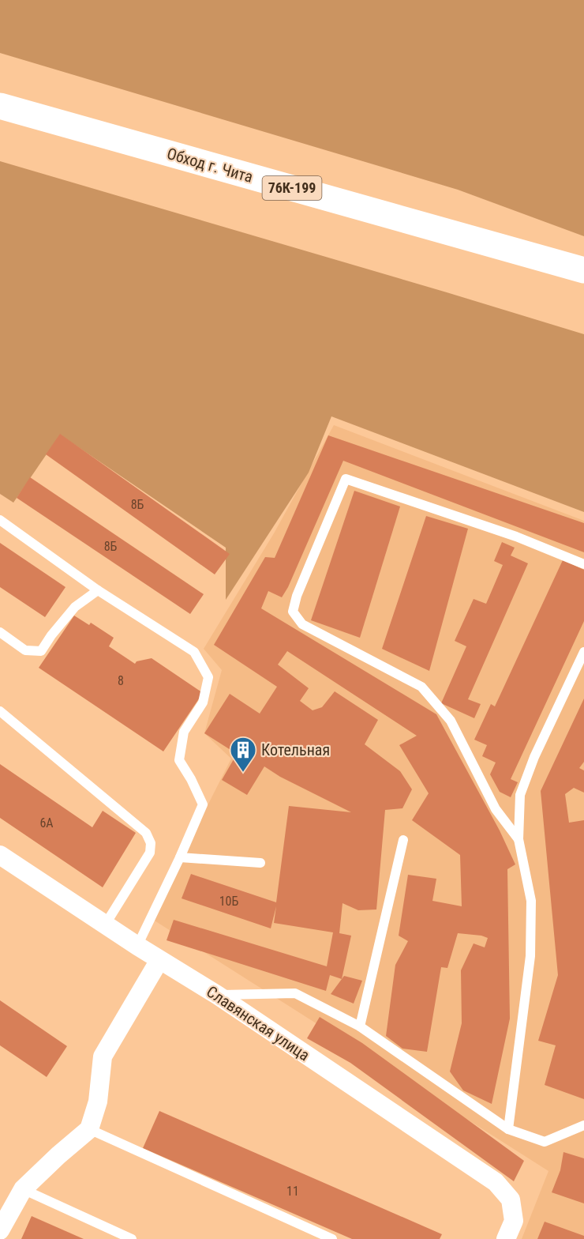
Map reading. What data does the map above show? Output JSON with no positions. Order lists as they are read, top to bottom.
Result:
{
  "streets": {
    "highway": ["Обход г. Чита", "76К-199"],
    "street": ["Славянская улица"]
  },
  "places": {
    "building": ["Котельная"]
  },
  "house_numbers": [
    "8Б",
    "8Б",
    "8",
    "6А",
    "10Б",
    "11"
  ]
}
